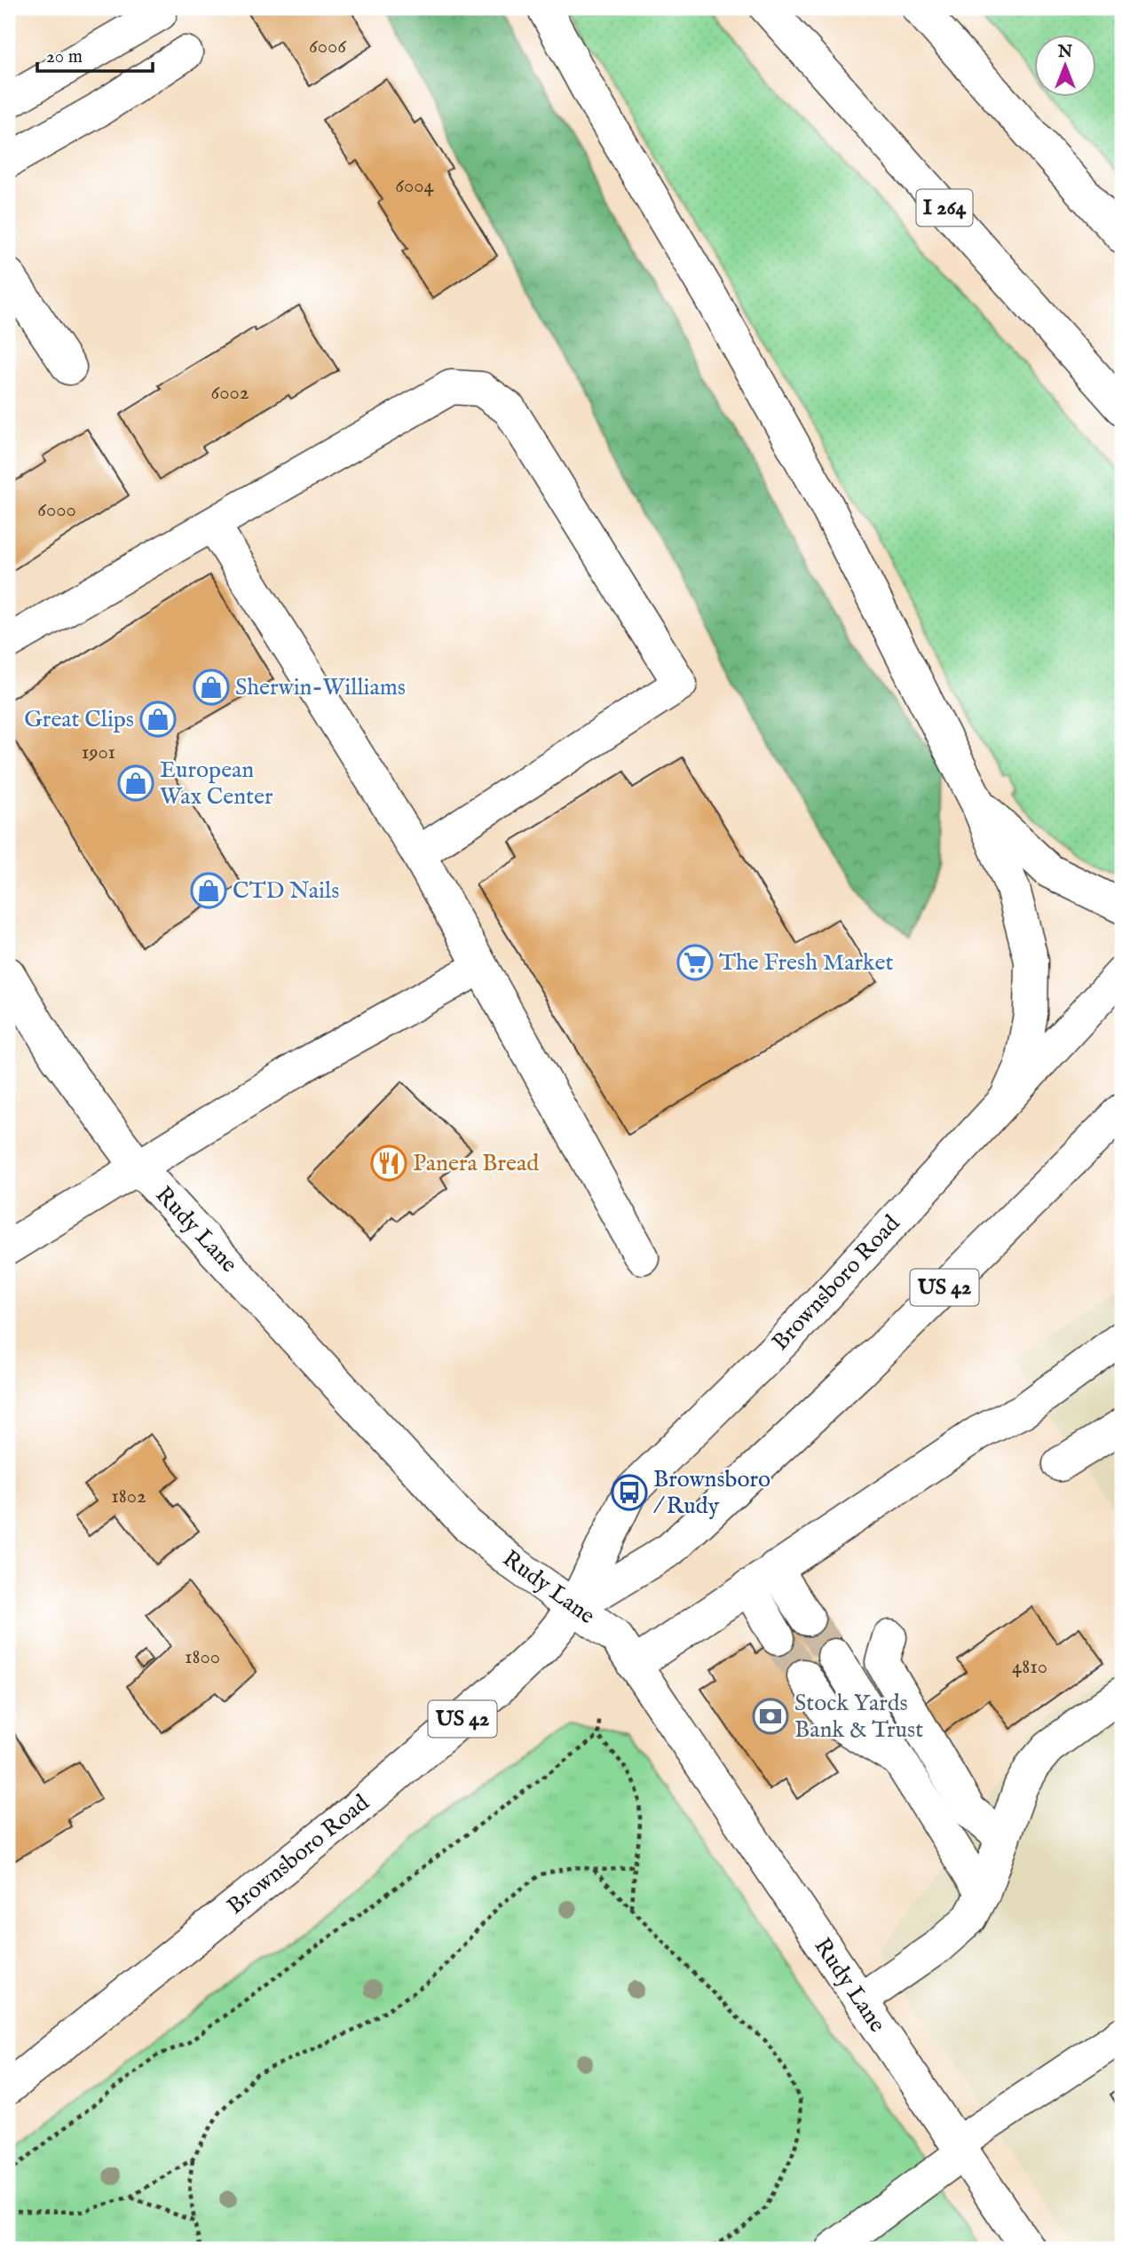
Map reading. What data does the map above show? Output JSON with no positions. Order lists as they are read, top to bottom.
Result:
{
  "streets": {
    "main road": [
      "I 264",
      "Rudy Lane",
      "Brownsboro Road",
      "US 42"
    ]
  },
  "crossings": [
    ["Rudy Lane", "Brownsboro Road"]
  ],
  "places": {
    "shop": [
      "Sherwin-Williams",
      "Great Clips",
      "European Wax Center",
      "CTD Nails"
    ],
    "supermarket": ["The Fresh Market"],
    "restaurant": ["Panera Bread"],
    "bus stop": ["Brownsboro / Rudy"],
    "bank": ["Stock Yards Bank & Trust"]
  },
  "house_numbers": [
    "6006",
    "6004",
    "6002",
    "6000",
    "1901",
    "1802",
    "1800",
    "4810"
  ],
  "scale_bar": "20 m",
  "north": "top"
}
